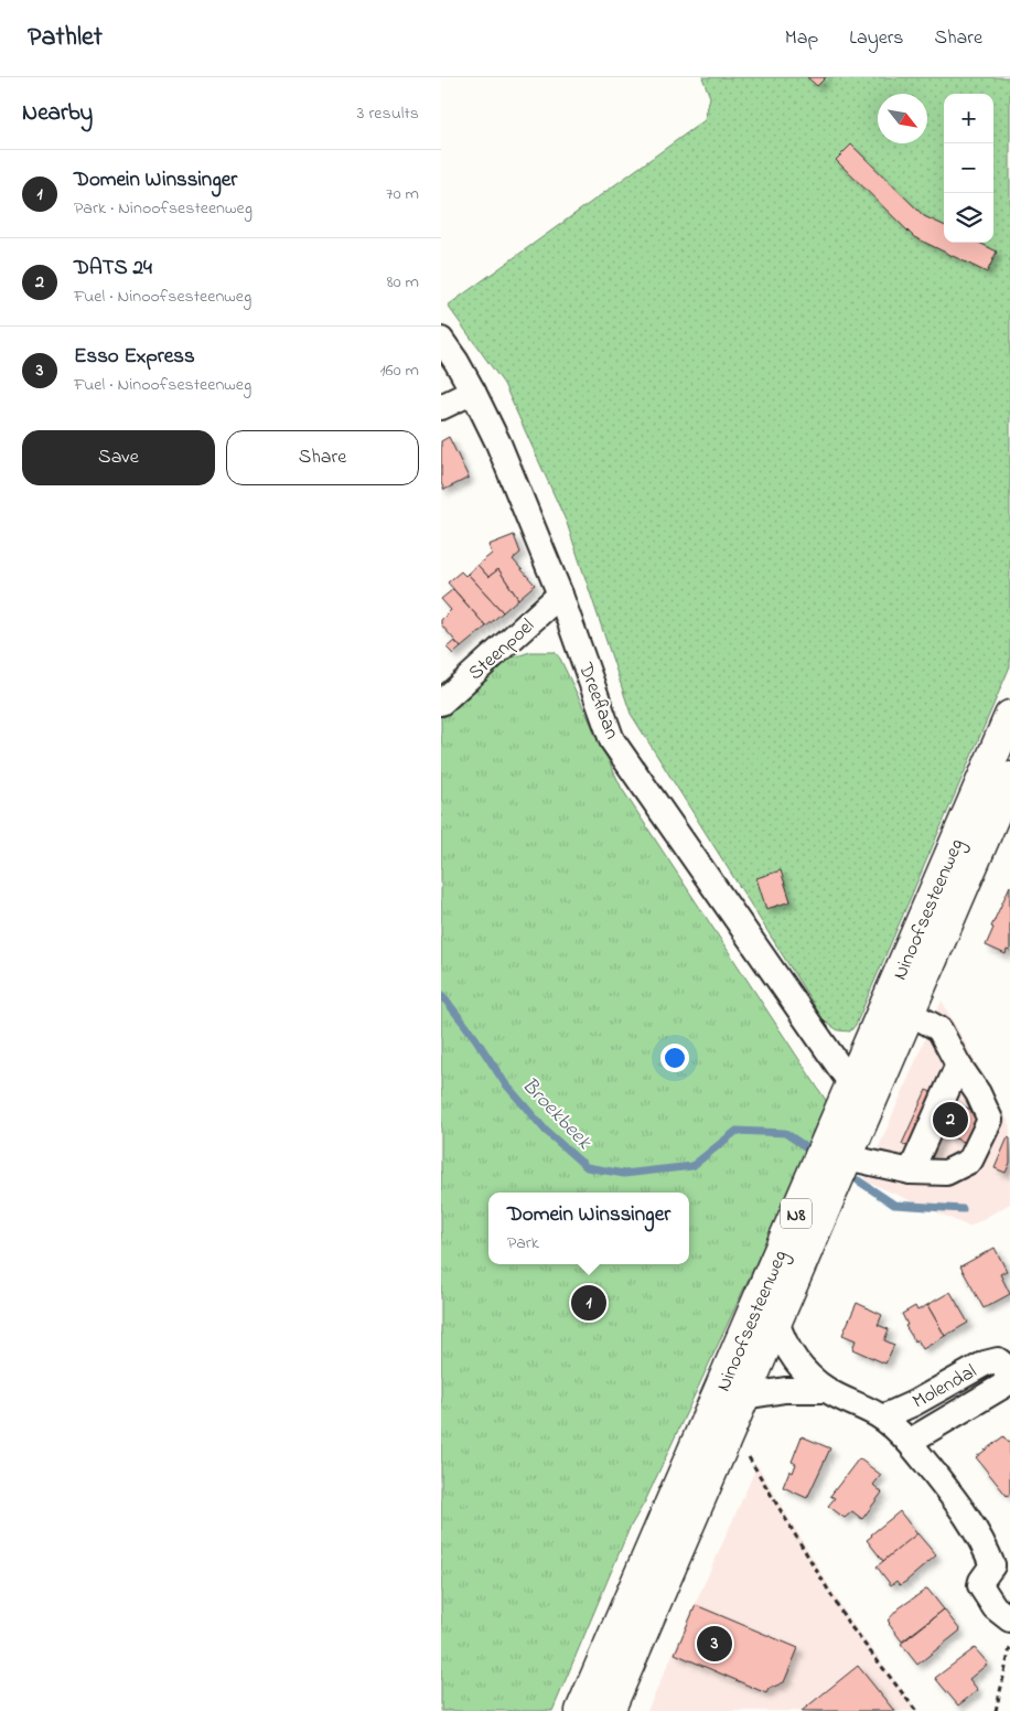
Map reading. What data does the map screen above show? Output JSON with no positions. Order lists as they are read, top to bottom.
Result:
{
  "streets": {
    "main road": ["Ninoofsesteenweg", "N8"],
    "street": ["Steenpoel", "Dreeflaan", "Molendal"]
  },
  "crossings": [
    ["Steenpoel", "Dreeflaan"],
    ["Dreeflaan", "Ninoofsesteenweg"],
    ["Ninoofsesteenweg", "Molendal"]
  ],
  "water": ["Broekbeek"],
  "north": "bottom right",
  "page": {
    "header": "Pathlet",
    "nav": ["Map", "Layers", "Share"],
    "heading": ["Nearby", "3 results"],
    "map_buttons": ["+", "−"],
    "list": [
      {
        "mark": "1",
        "name": "Domein Winssinger",
        "note": "Park · Ninoofsesteenweg",
        "value": "70 m"
      },
      {
        "mark": "2",
        "name": "DATS 24",
        "note": "Fuel · Ninoofsesteenweg",
        "value": "80 m"
      },
      {
        "mark": "3",
        "name": "Esso Express",
        "note": "Fuel · Ninoofsesteenweg",
        "value": "160 m"
      }
    ],
    "buttons": ["Save", "Share"],
    "pins": ["2", "1", "3"],
    "popup": ["Domein Winssinger", "Park"]
  }
}
